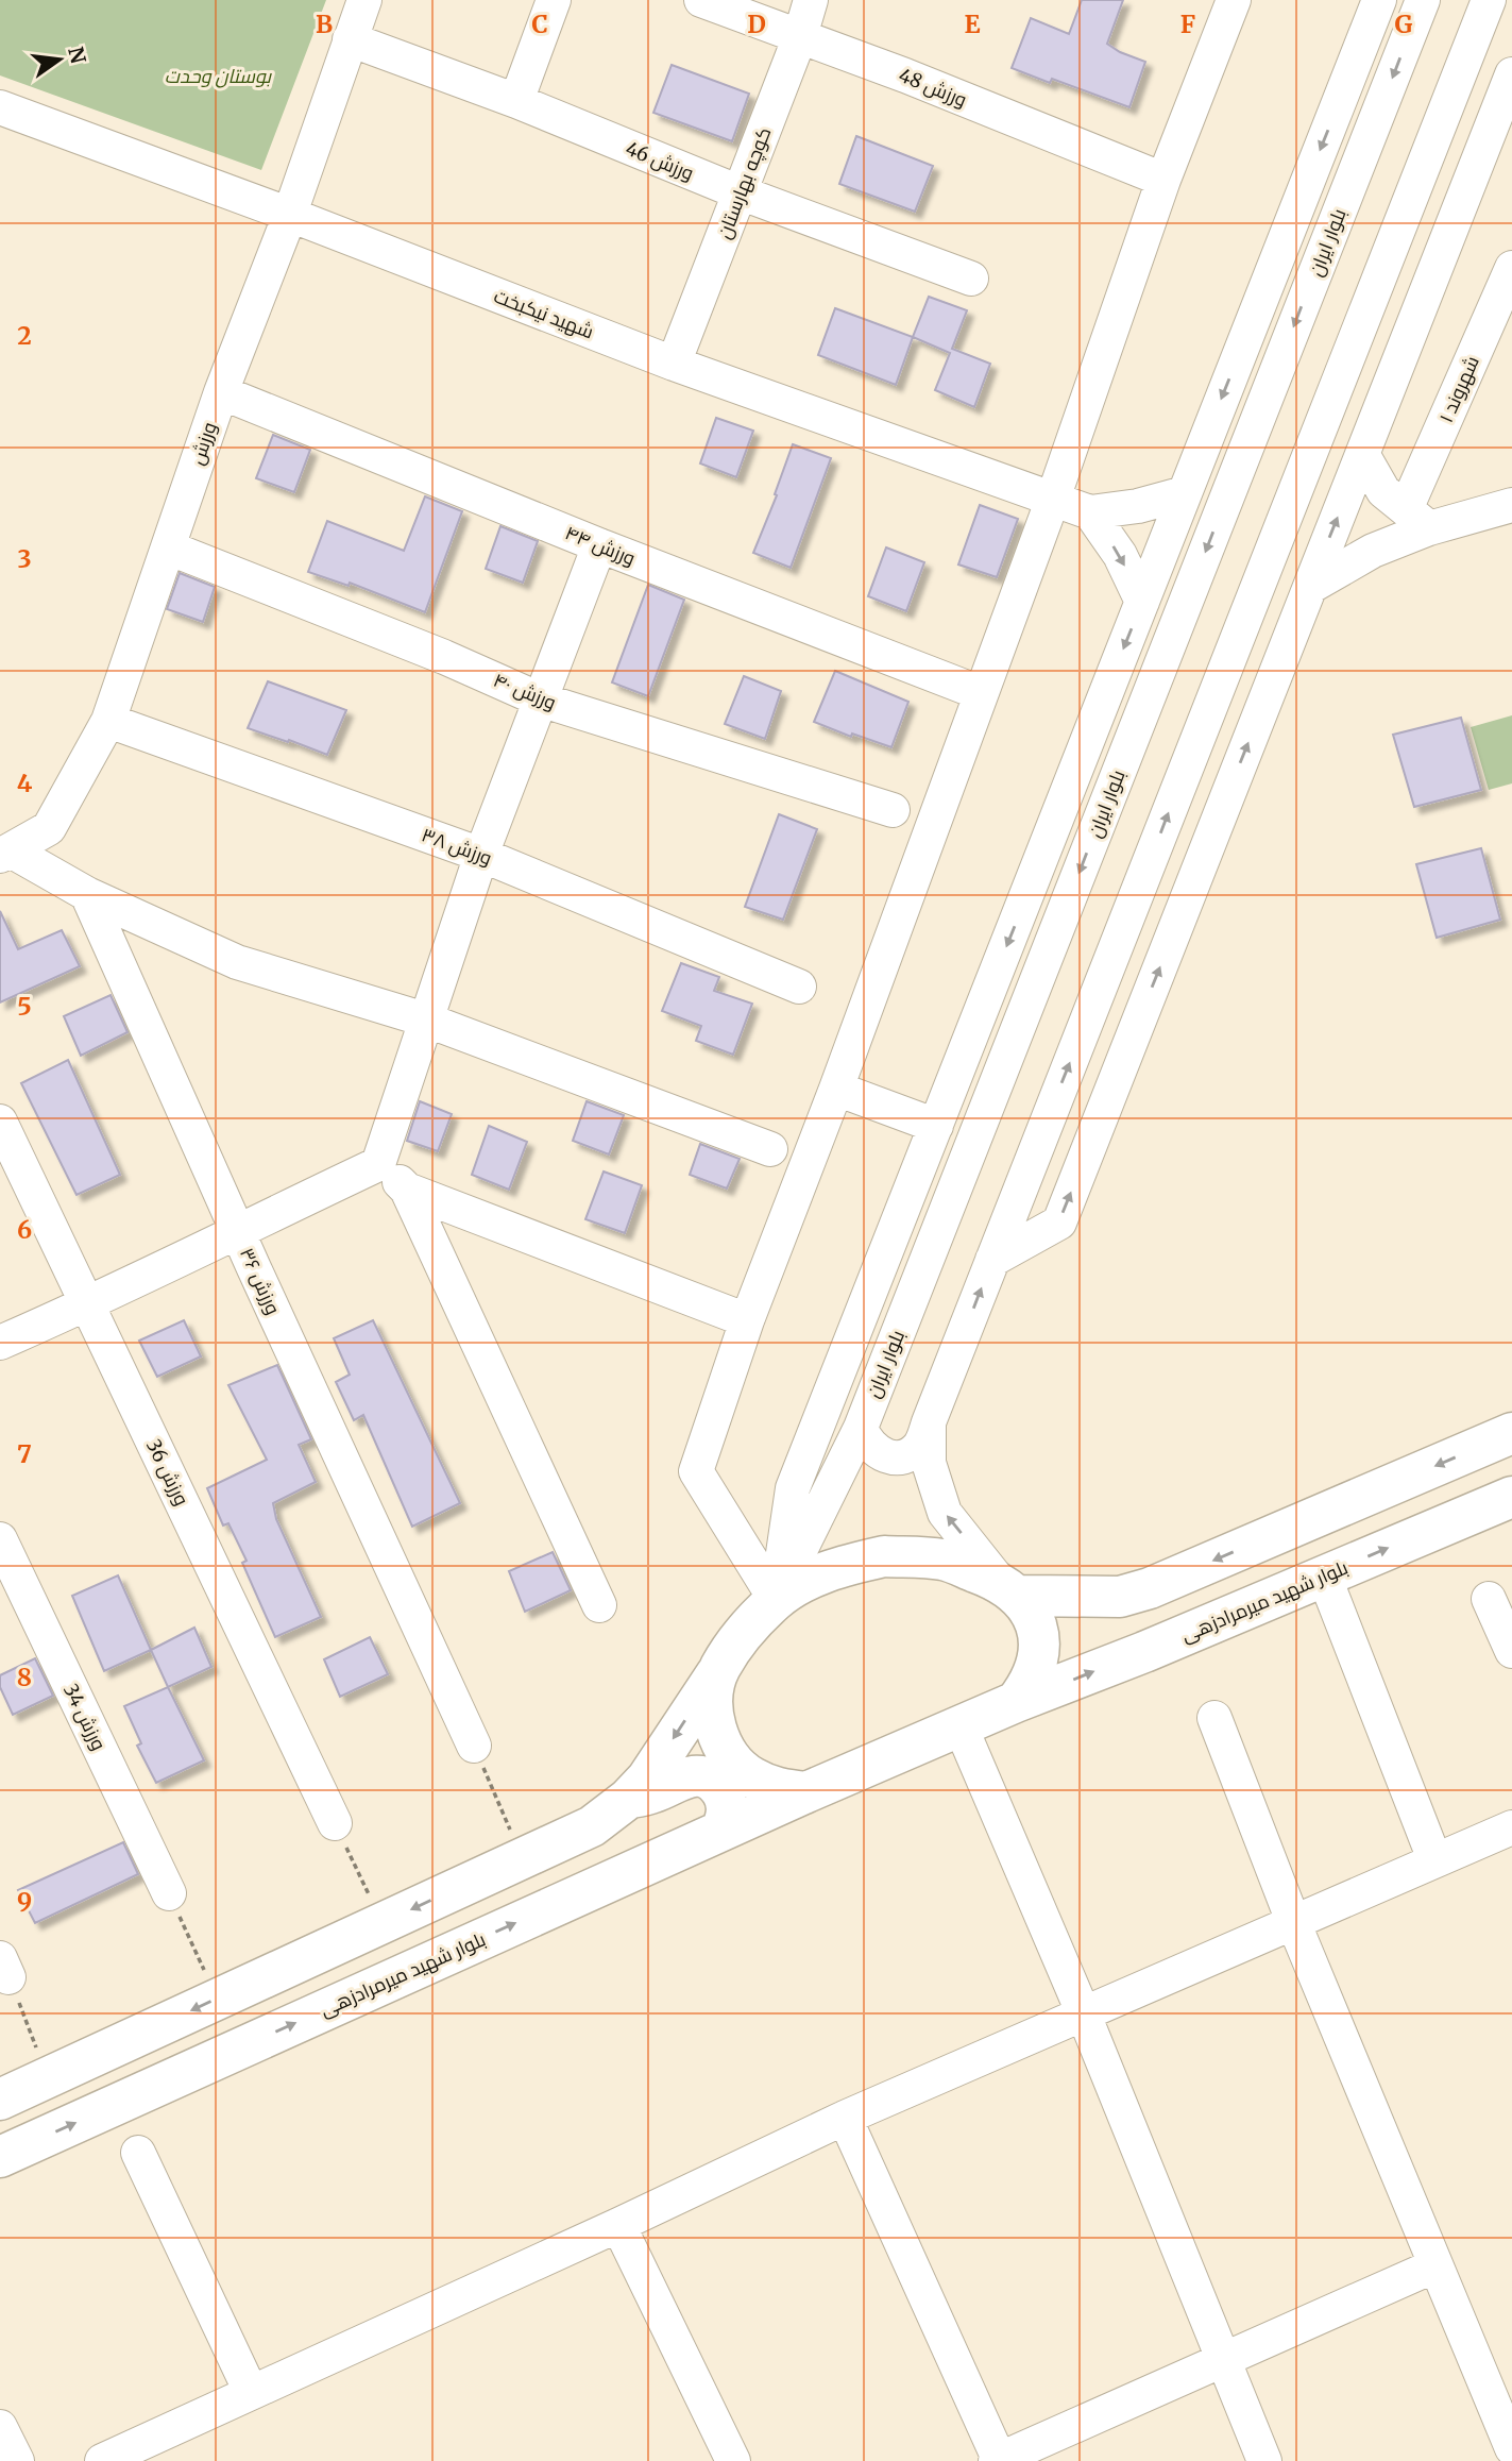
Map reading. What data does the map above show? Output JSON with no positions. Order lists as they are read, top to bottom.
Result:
{
  "streets": {
    "main road": ["بلوار شهید میرمرادزهی"],
    "street": [
      "ورزش 48",
      "ورزش 46",
      "کوچه بهارستان",
      "بلوار ایران",
      "شهید نیکبخت",
      "شهروند ۱",
      "ورزش",
      "ورزش ۴۴",
      "ورزش ۴۰",
      "ورزش ۳۸",
      "ورزش ۳۶",
      "ورزش 36",
      "ورزش 34"
    ]
  },
  "crossings": [
    ["ورزش 48", "کوچه بهارستان"],
    ["ورزش 46", "کوچه بهارستان"],
    ["ورزش 46", "ورزش"],
    ["کوچه بهارستان", "شهید نیکبخت"],
    ["شهید نیکبخت", "ورزش"],
    ["ورزش", "ورزش ۴۴"],
    ["ورزش", "ورزش ۴۰"],
    ["ورزش", "ورزش ۳۸"]
  ],
  "parks": ["بوستان وحدت"],
  "north": "right",
  "grid": {
    "columns": [
      "B",
      "C",
      "D",
      "E",
      "F",
      "G"
    ],
    "rows": [
      "2",
      "3",
      "4",
      "5",
      "6",
      "7",
      "8",
      "9"
    ]
  }
}
